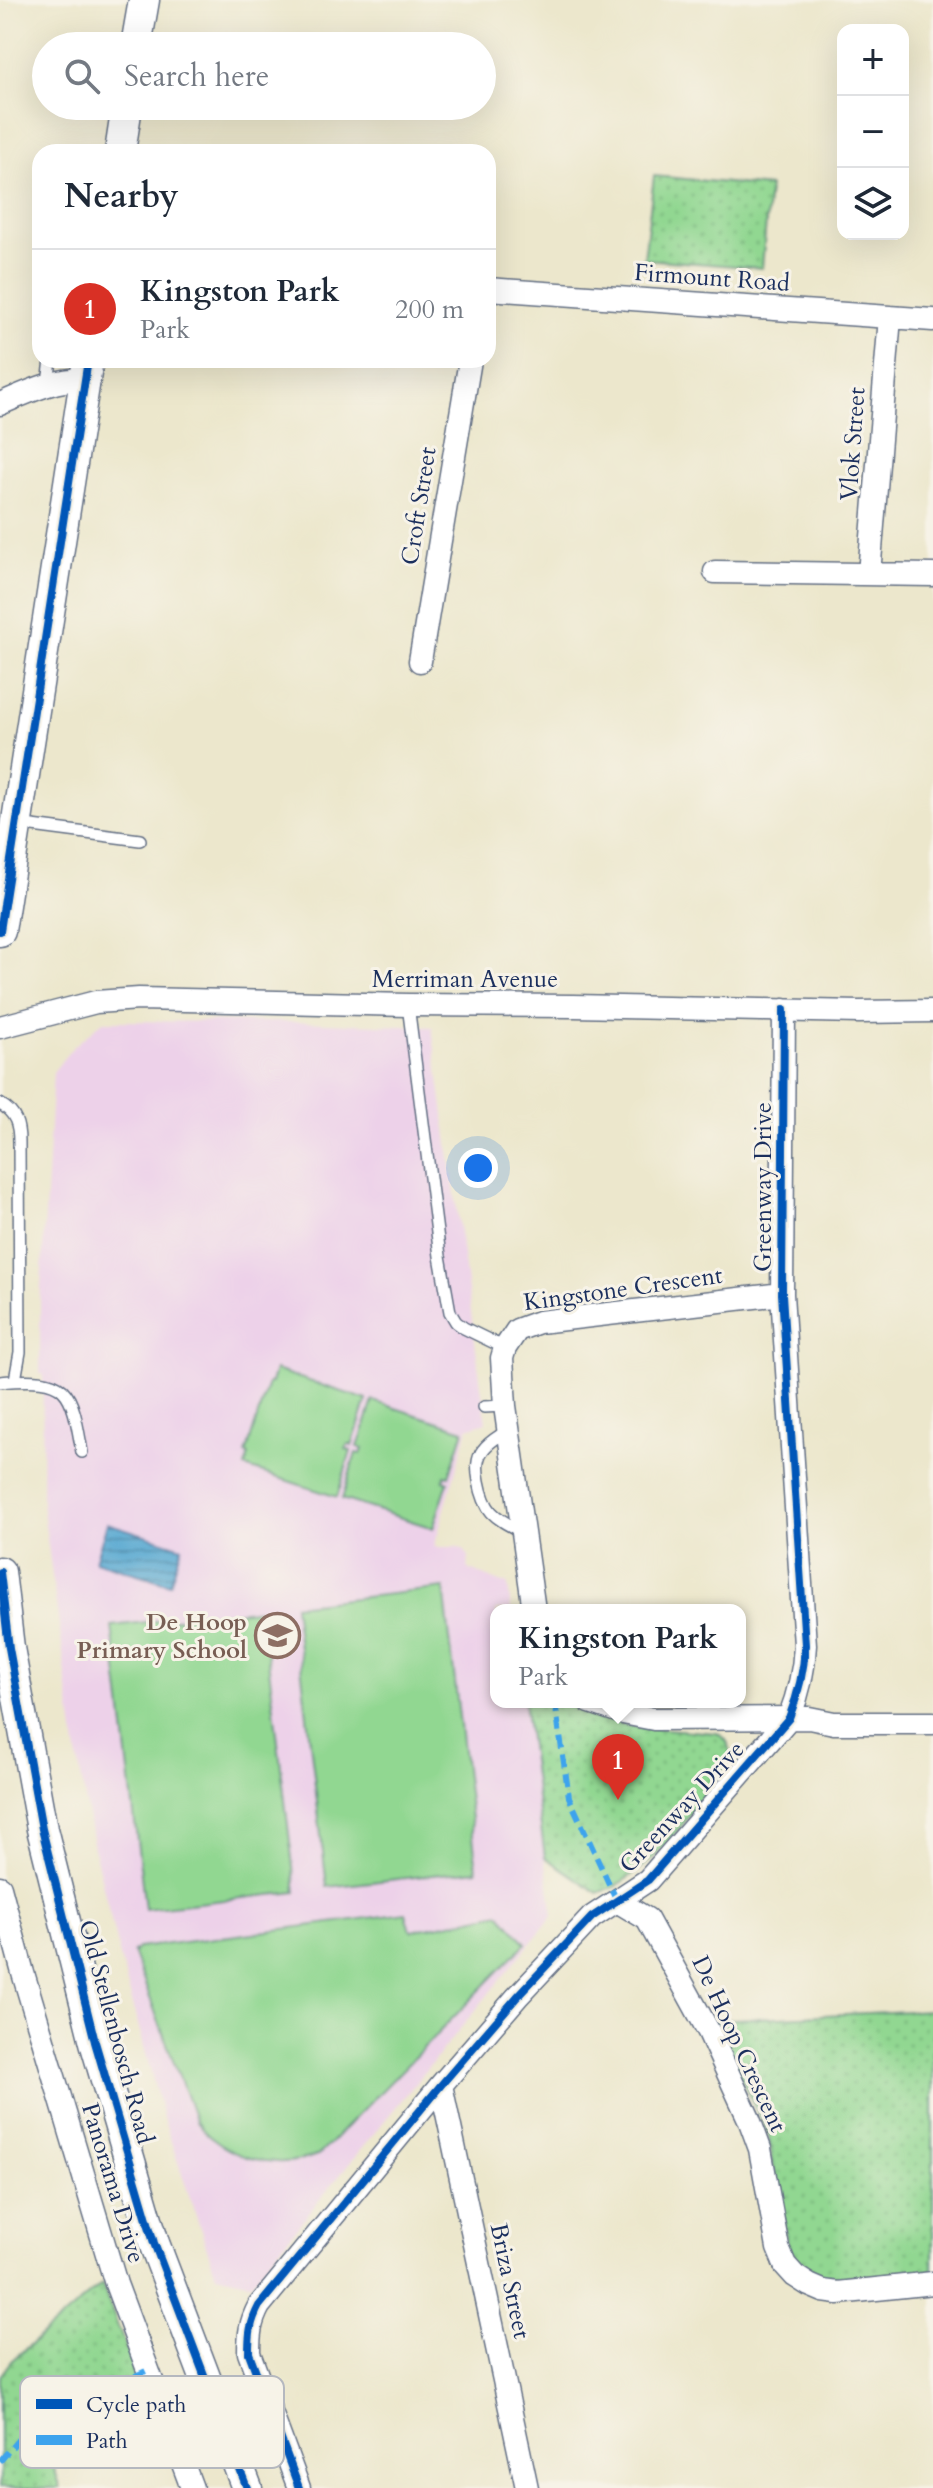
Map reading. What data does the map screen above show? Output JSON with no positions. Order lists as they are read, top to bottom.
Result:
{
  "streets": {
    "street": [
      "Firmount Road",
      "Vlok Street",
      "Croft Street",
      "Merriman Avenue",
      "Greenway Drive",
      "Kingstone Crescent",
      "Old Stellenbosch Road",
      "De Hoop Crescent",
      "Panorama Drive",
      "Briza Street"
    ]
  },
  "crossings": [
    ["Firmount Road", "Vlok Street"],
    ["Merriman Avenue", "Greenway Drive"],
    ["Greenway Drive", "Kingstone Crescent"],
    ["Greenway Drive", "De Hoop Crescent"],
    ["Greenway Drive", "Briza Street"]
  ],
  "places": {
    "school or university": ["De Hoop Primary School"]
  },
  "legend": ["Cycle path", "Path"],
  "page": {
    "map_buttons": ["+", "−"],
    "search": "Search here",
    "heading": "Nearby",
    "list": [
      {
        "mark": "1",
        "name": "Kingston Park",
        "note": "Park",
        "value": "200 m"
      }
    ],
    "popup": ["Kingston Park", "Park"],
    "pins": "1"
  }
}
